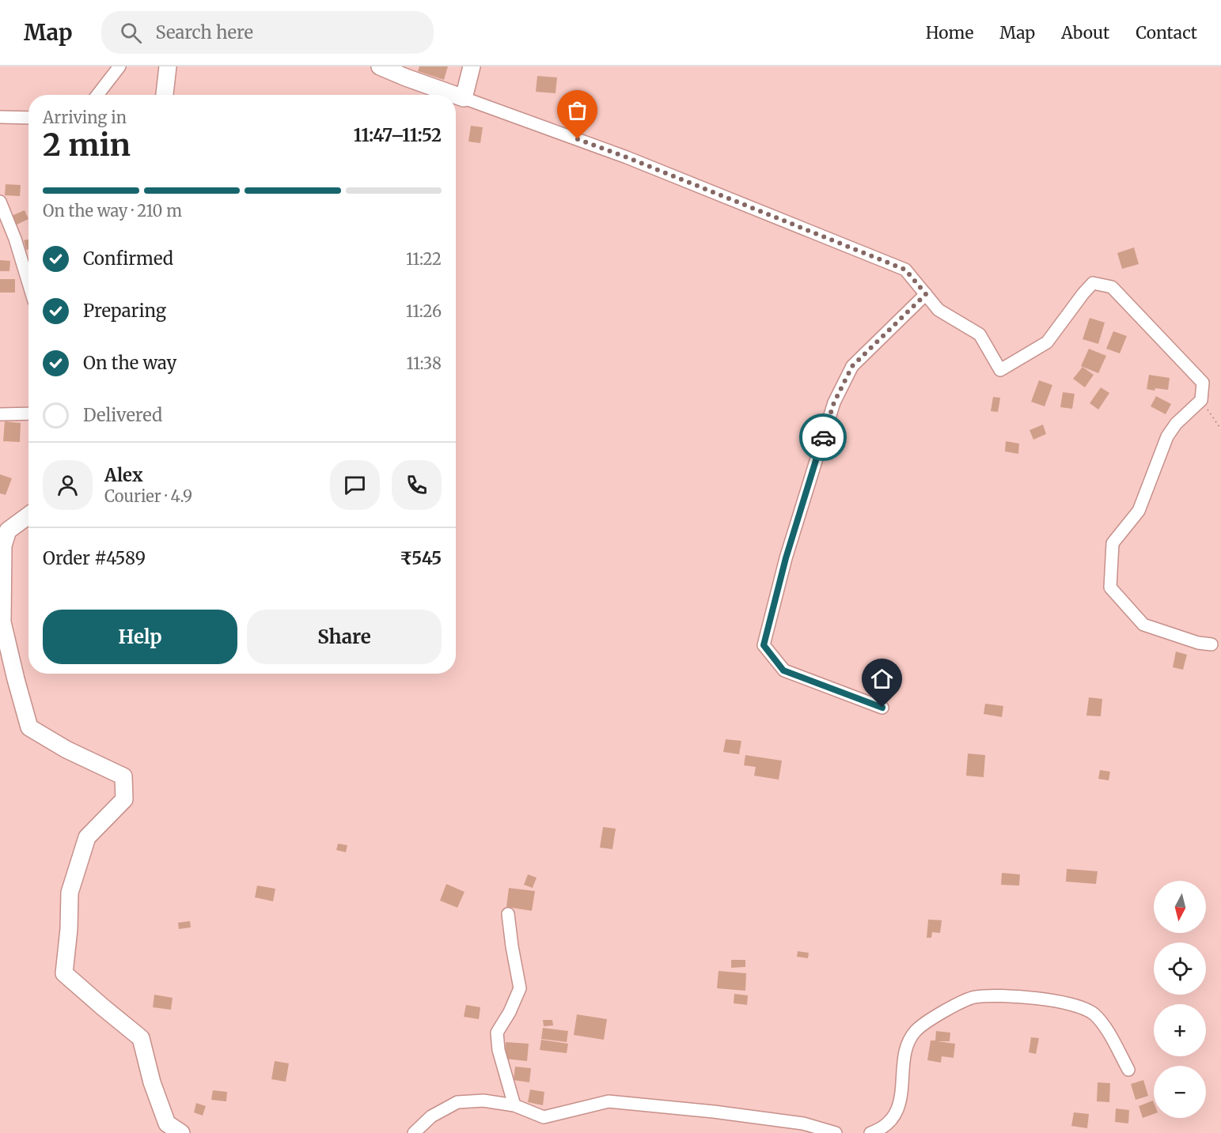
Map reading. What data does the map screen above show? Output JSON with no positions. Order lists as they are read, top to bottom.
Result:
{
  "north": "bottom",
  "page": {
    "header": "Map",
    "search": "Search here",
    "nav": [
      "Home",
      "Map",
      "About",
      "Contact"
    ],
    "heading": ["2 min", "Arriving in", "11:47–11:52"],
    "panel": [
      "Alex",
      "Courier · 4.9",
      "Order #4589",
      "₹545"
    ],
    "bar": "On the way · 210 m",
    "list": [
      ["Confirmed", "11:22"],
      ["Preparing", "11:26"],
      ["On the way", "11:38"],
      "Delivered"
    ],
    "buttons": ["Help", "Share"],
    "map_buttons": ["+", "−"]
  }
}
